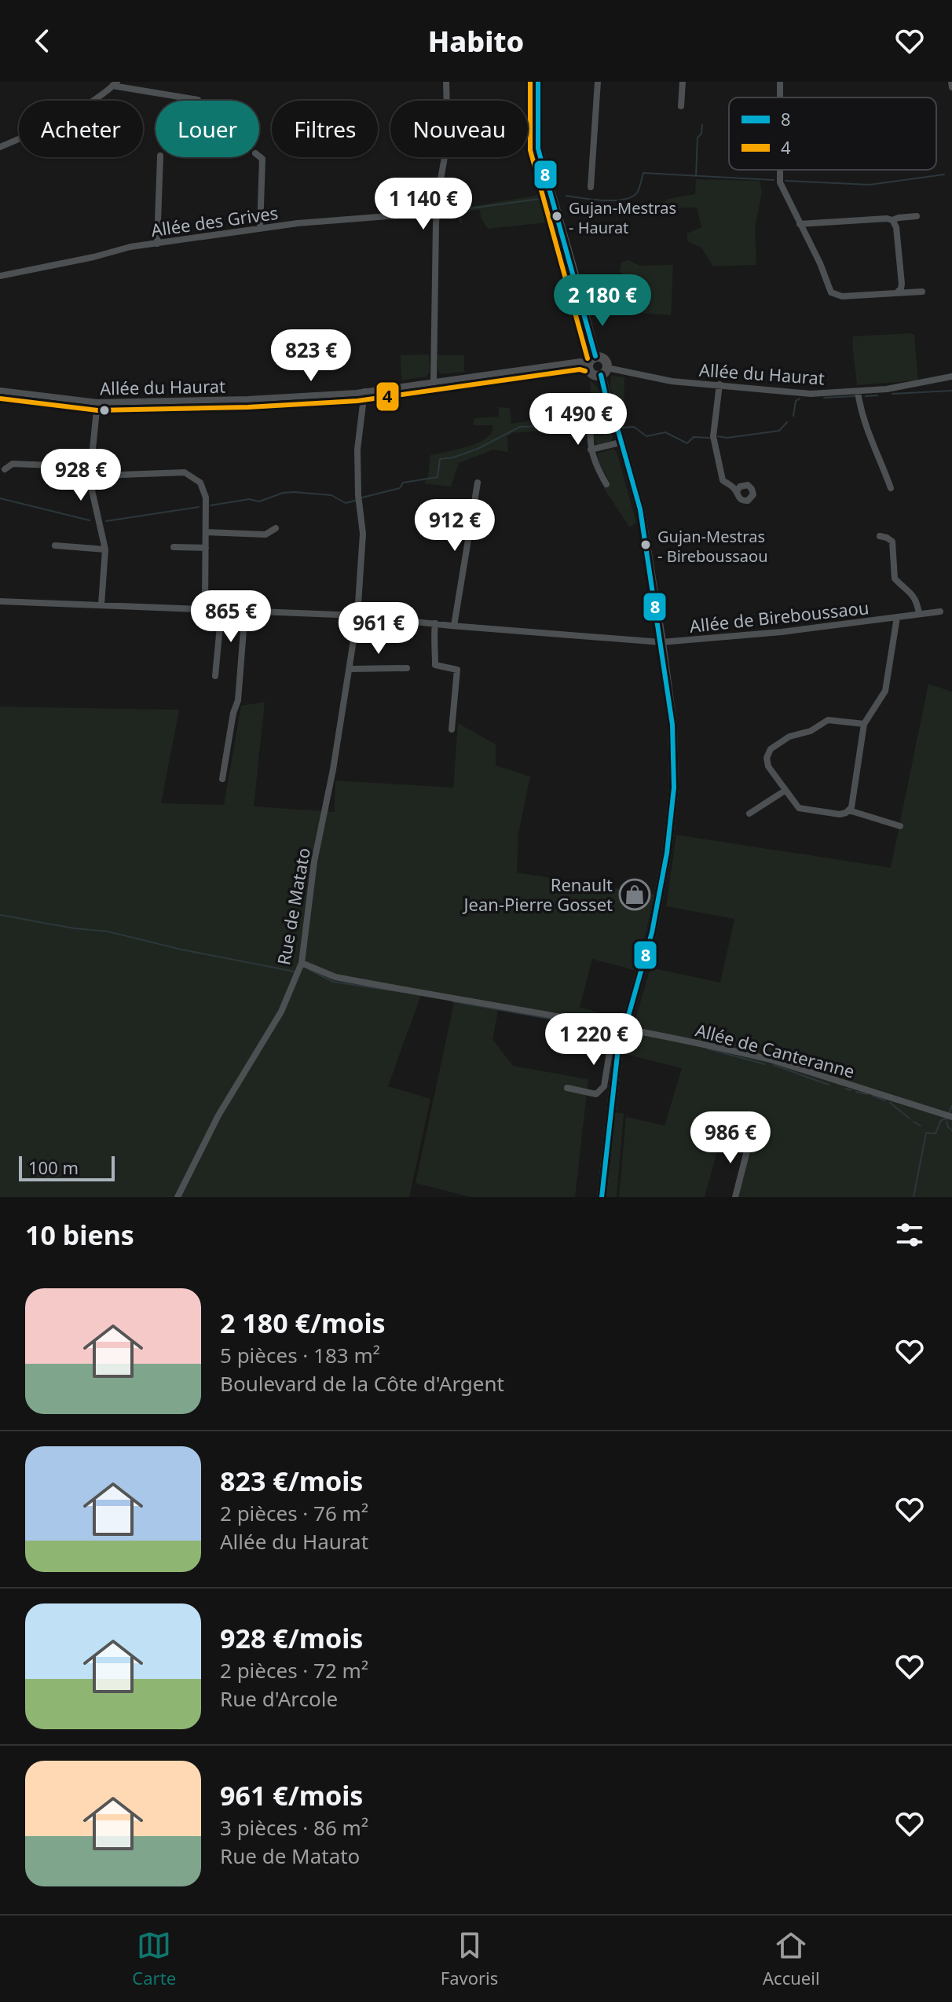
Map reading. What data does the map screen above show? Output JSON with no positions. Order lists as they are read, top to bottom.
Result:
{
  "streets": {
    "street": [
      "Allée des Grives",
      "Allée du Haurat",
      "Allée de Bireboussaou",
      "Rue de Matato",
      "Allée de Canteranne"
    ]
  },
  "crossings": [
    ["Allée du Haurat", "Rue de Matato"],
    ["Allée de Bireboussaou", "Rue de Matato"],
    ["Rue de Matato", "Allée de Canteranne"]
  ],
  "places": {
    "other": ["Gujan-Mestras - Haurat", "Gujan-Mestras - Bireboussaou"],
    "shop": ["Renault Jean-Pierre Gosset"]
  },
  "lines": ["transit line 8", "transit line 4"],
  "legend": ["8", "4"],
  "scale_bar": "100 m",
  "page": {
    "header": "Habito",
    "chip": [
      "Acheter",
      "Louer",
      "Filtres",
      "Nouveau"
    ],
    "price": [
      "1 140 €",
      "2 180 €",
      "823 €",
      "1 490 €",
      "928 €",
      "912 €",
      "865 €",
      "961 €",
      "1 220 €",
      "986 €"
    ],
    "scale": "100 m",
    "heading": "10 biens",
    "list": [
      {
        "name": "2 180 €/mois",
        "note": "5 pièces · 183 m² · Boulevard de la Côte d'Argent"
      },
      {
        "name": "823 €/mois",
        "note": "2 pièces · 76 m² · Allée du Haurat"
      },
      {
        "name": "928 €/mois",
        "note": "2 pièces · 72 m² · Rue d'Arcole"
      },
      {
        "name": "961 €/mois",
        "note": "3 pièces · 86 m² · Rue de Matato"
      }
    ],
    "tabs": ["Carte", "Favoris", "Accueil"]
  }
}
